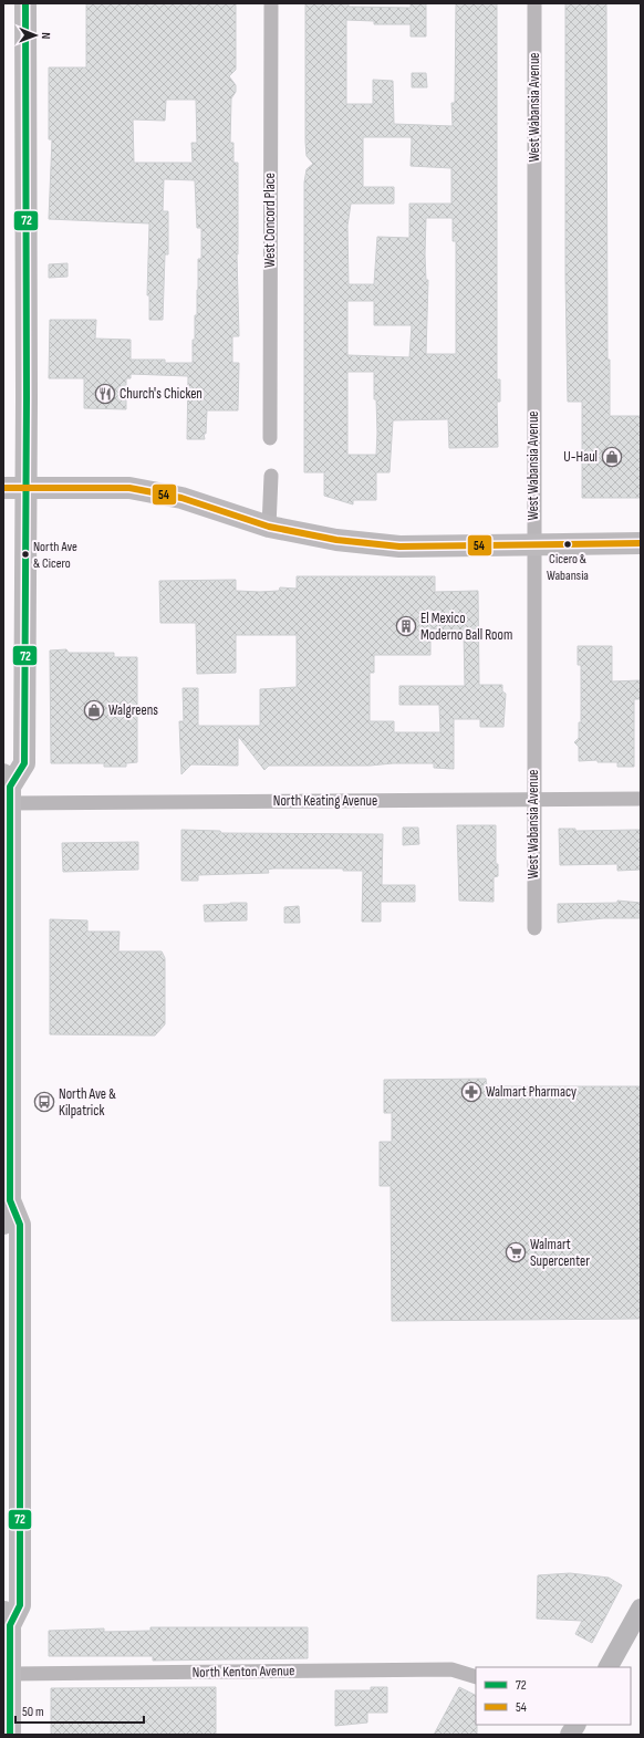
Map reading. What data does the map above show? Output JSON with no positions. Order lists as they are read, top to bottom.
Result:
{
  "streets": {
    "street": [
      "West Wabansia Avenue",
      "West Concord Place",
      "North Keating Avenue",
      "North Kenton Avenue"
    ]
  },
  "crossings": [
    ["West Wabansia Avenue", "North Keating Avenue"]
  ],
  "places": {
    "restaurant": ["Church's Chicken"],
    "shop": ["U-Haul", "Walgreens"],
    "other": ["Cicero & Wabansia", "North Ave & Cicero"],
    "building": ["El Mexico Moderno Ball Room"],
    "pharmacy": ["Walmart Pharmacy"],
    "bus stop": ["North Ave & Kilpatrick"],
    "supermarket": ["Walmart Supercenter"]
  },
  "lines": ["transit line 72", "transit line 54"],
  "legend": ["72", "54"],
  "scale_bar": "50 m",
  "north": "right"
}
